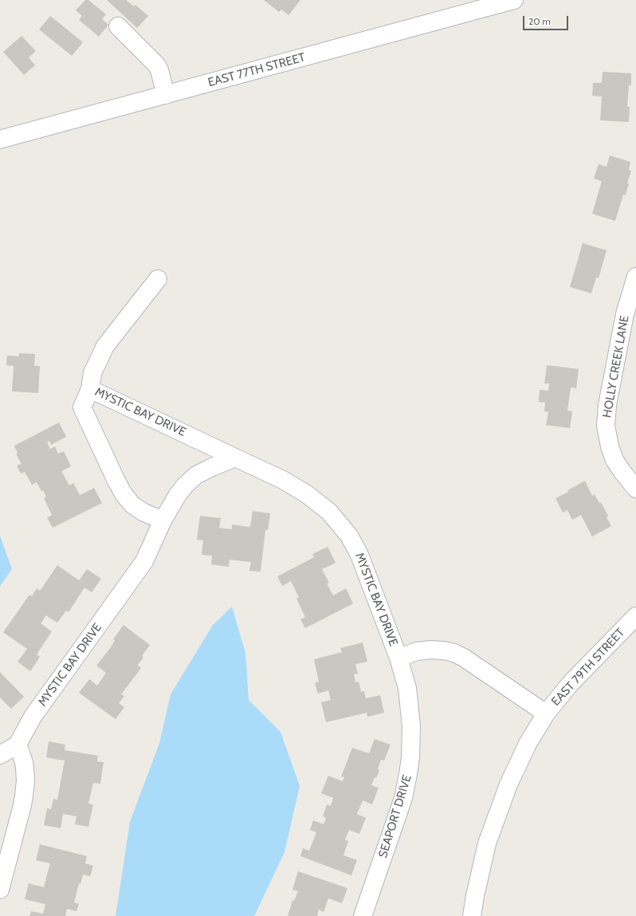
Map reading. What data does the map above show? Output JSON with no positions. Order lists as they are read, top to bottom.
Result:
{
  "streets": {
    "street": [
      "EAST 77TH STREET",
      "HOLLY CREEK LANE",
      "MYSTIC BAY DRIVE",
      "EAST 79TH STREET",
      "SEAPORT DRIVE"
    ]
  },
  "crossings": [
    ["MYSTIC BAY DRIVE", "EAST 79TH STREET"],
    ["MYSTIC BAY DRIVE", "SEAPORT DRIVE"]
  ],
  "scale_bar": "20 m"
}
